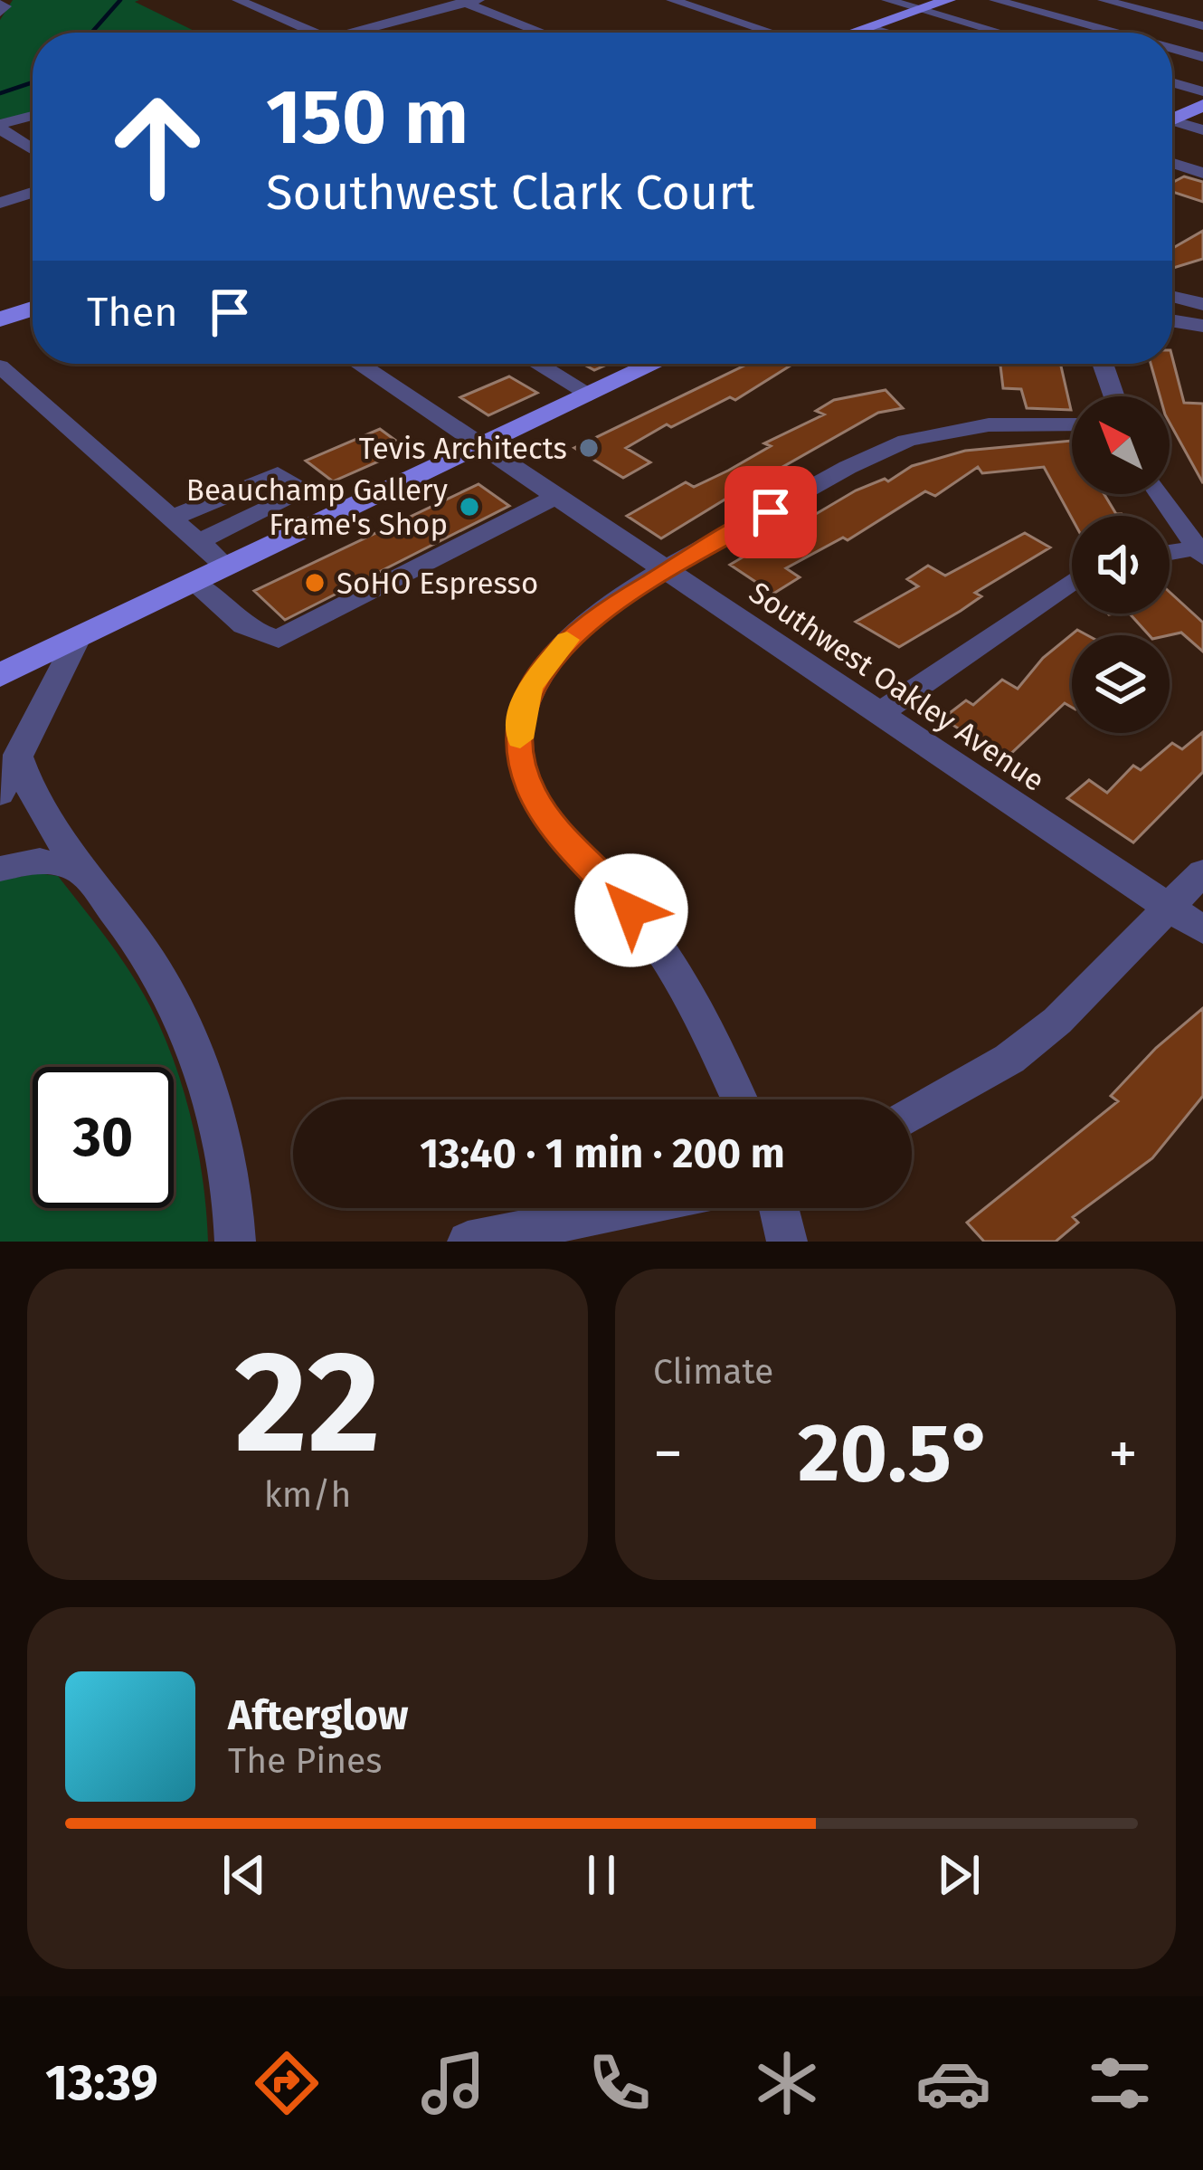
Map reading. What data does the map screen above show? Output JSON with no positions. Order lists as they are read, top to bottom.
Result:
{
  "streets": {
    "street": ["Southwest Oakley Avenue"]
  },
  "places": ["Tevis Architects", "Beauchamp Gallery Frame's Shop", "SoHO Espresso"],
  "north": "top left",
  "page": {
    "turn": ["150 m", "Southwest Clark Court"],
    "then": "Then",
    "limit": "30",
    "trip": "13:40 · 1 min · 200 m",
    "tile": [
      ["22", "km/h"],
      "Climate"
    ],
    "heat": ["−", "20.5°", "+"],
    "song": ["Afterglow", "The Pines"],
    "tabs": "13:39"
  }
}
